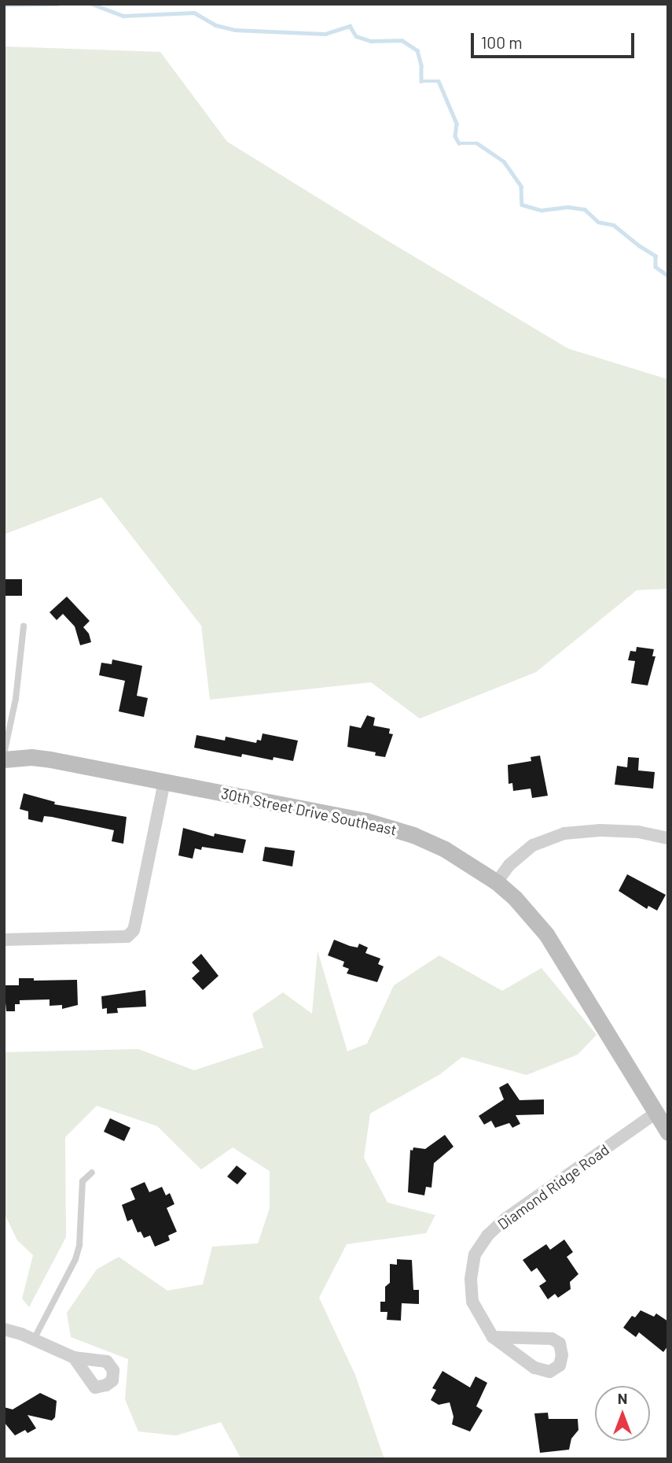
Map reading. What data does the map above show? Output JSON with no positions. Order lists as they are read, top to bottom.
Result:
{
  "streets": {
    "main road": ["30th Street Drive Southeast"],
    "street": ["Diamond Ridge Road"]
  },
  "crossings": [
    ["30th Street Drive Southeast", "Diamond Ridge Road"]
  ],
  "scale_bar": "100 m",
  "north": "top"
}
